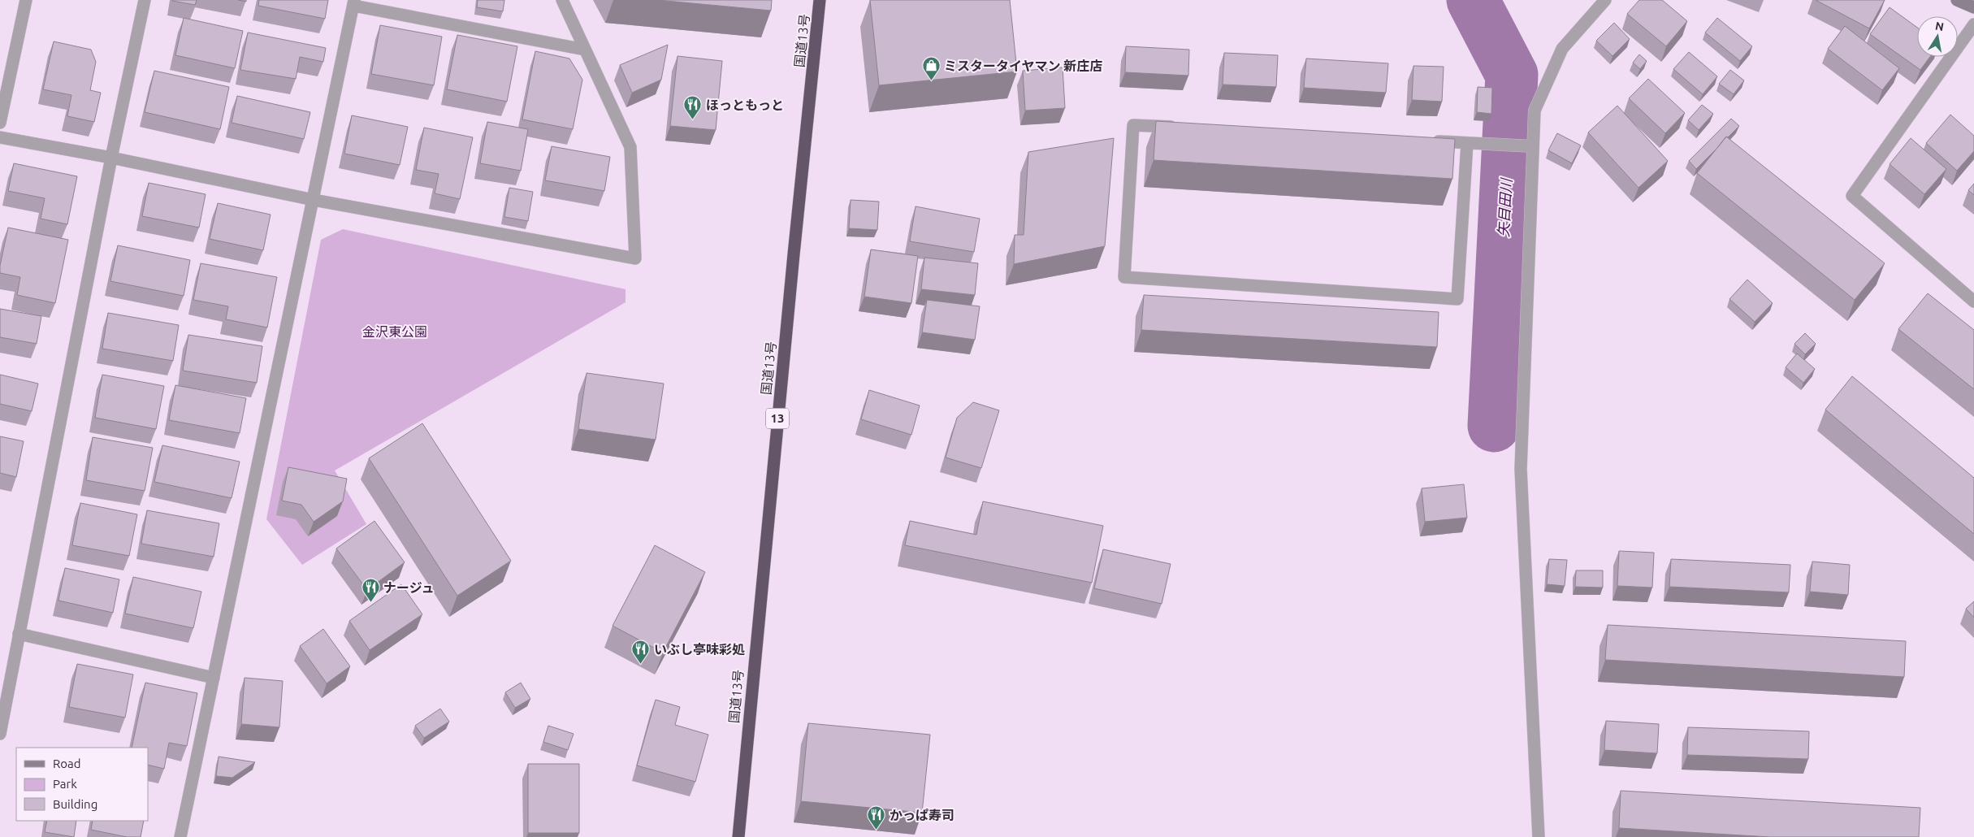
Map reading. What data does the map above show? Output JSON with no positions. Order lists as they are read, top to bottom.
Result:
{
  "streets": {
    "highway": ["国道13号", "13"]
  },
  "water": ["矢目田川"],
  "parks": ["金沢東公園"],
  "places": {
    "shop": ["ミスタータイヤマン 新庄店"],
    "restaurant": [
      "ほっともっと",
      "ナージュ",
      "いぶし亭味彩処",
      "かっぱ寿司"
    ]
  },
  "legend": ["Road", "Park", "Building"],
  "north": "top"
}
